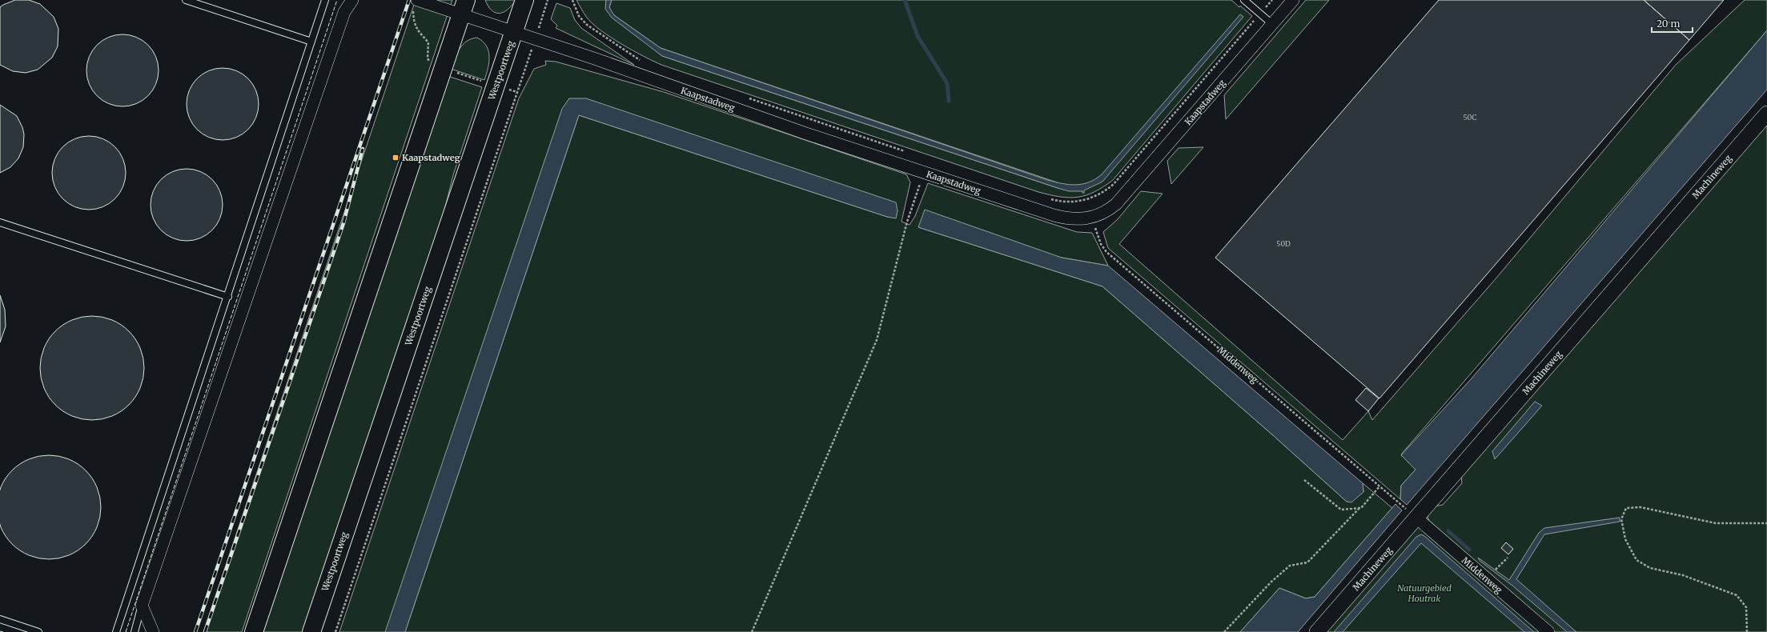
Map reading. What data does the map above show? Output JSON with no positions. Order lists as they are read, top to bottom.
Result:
{
  "streets": {
    "main road": ["Westpoortweg"],
    "street": ["Kaapstadweg", "Machineweg", "Middenweg"]
  },
  "crossings": [
    ["Westpoortweg", "Kaapstadweg"],
    ["Kaapstadweg", "Middenweg"],
    ["Machineweg", "Middenweg"]
  ],
  "parks": ["Natuurgebied Houtrak"],
  "places": {
    "transit": ["Kaapstadweg"]
  },
  "house_numbers": ["50C", "50D"],
  "scale_bar": "20 m"
}
